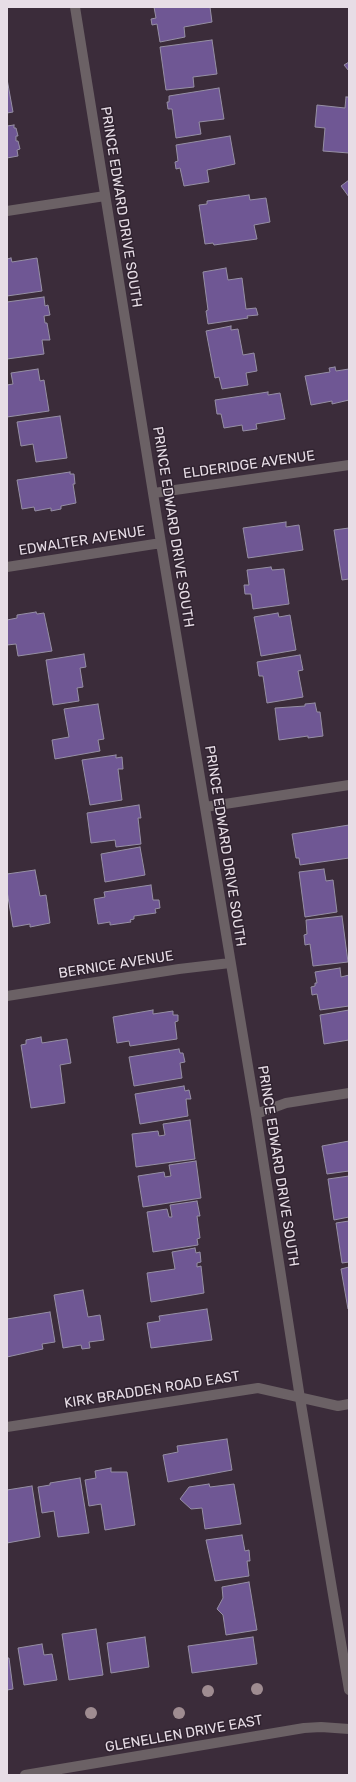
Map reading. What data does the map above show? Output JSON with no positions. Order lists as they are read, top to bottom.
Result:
{
  "streets": {
    "street": [
      "PRINCE EDWARD DRIVE SOUTH",
      "ELDERIDGE AVENUE",
      "EDWALTER AVENUE",
      "BERNICE AVENUE",
      "KIRK BRADDEN ROAD EAST",
      "GLENELLEN DRIVE EAST"
    ]
  },
  "crossings": [
    ["PRINCE EDWARD DRIVE SOUTH", "ELDERIDGE AVENUE"],
    ["PRINCE EDWARD DRIVE SOUTH", "EDWALTER AVENUE"],
    ["PRINCE EDWARD DRIVE SOUTH", "BERNICE AVENUE"],
    ["PRINCE EDWARD DRIVE SOUTH", "KIRK BRADDEN ROAD EAST"]
  ]
}
